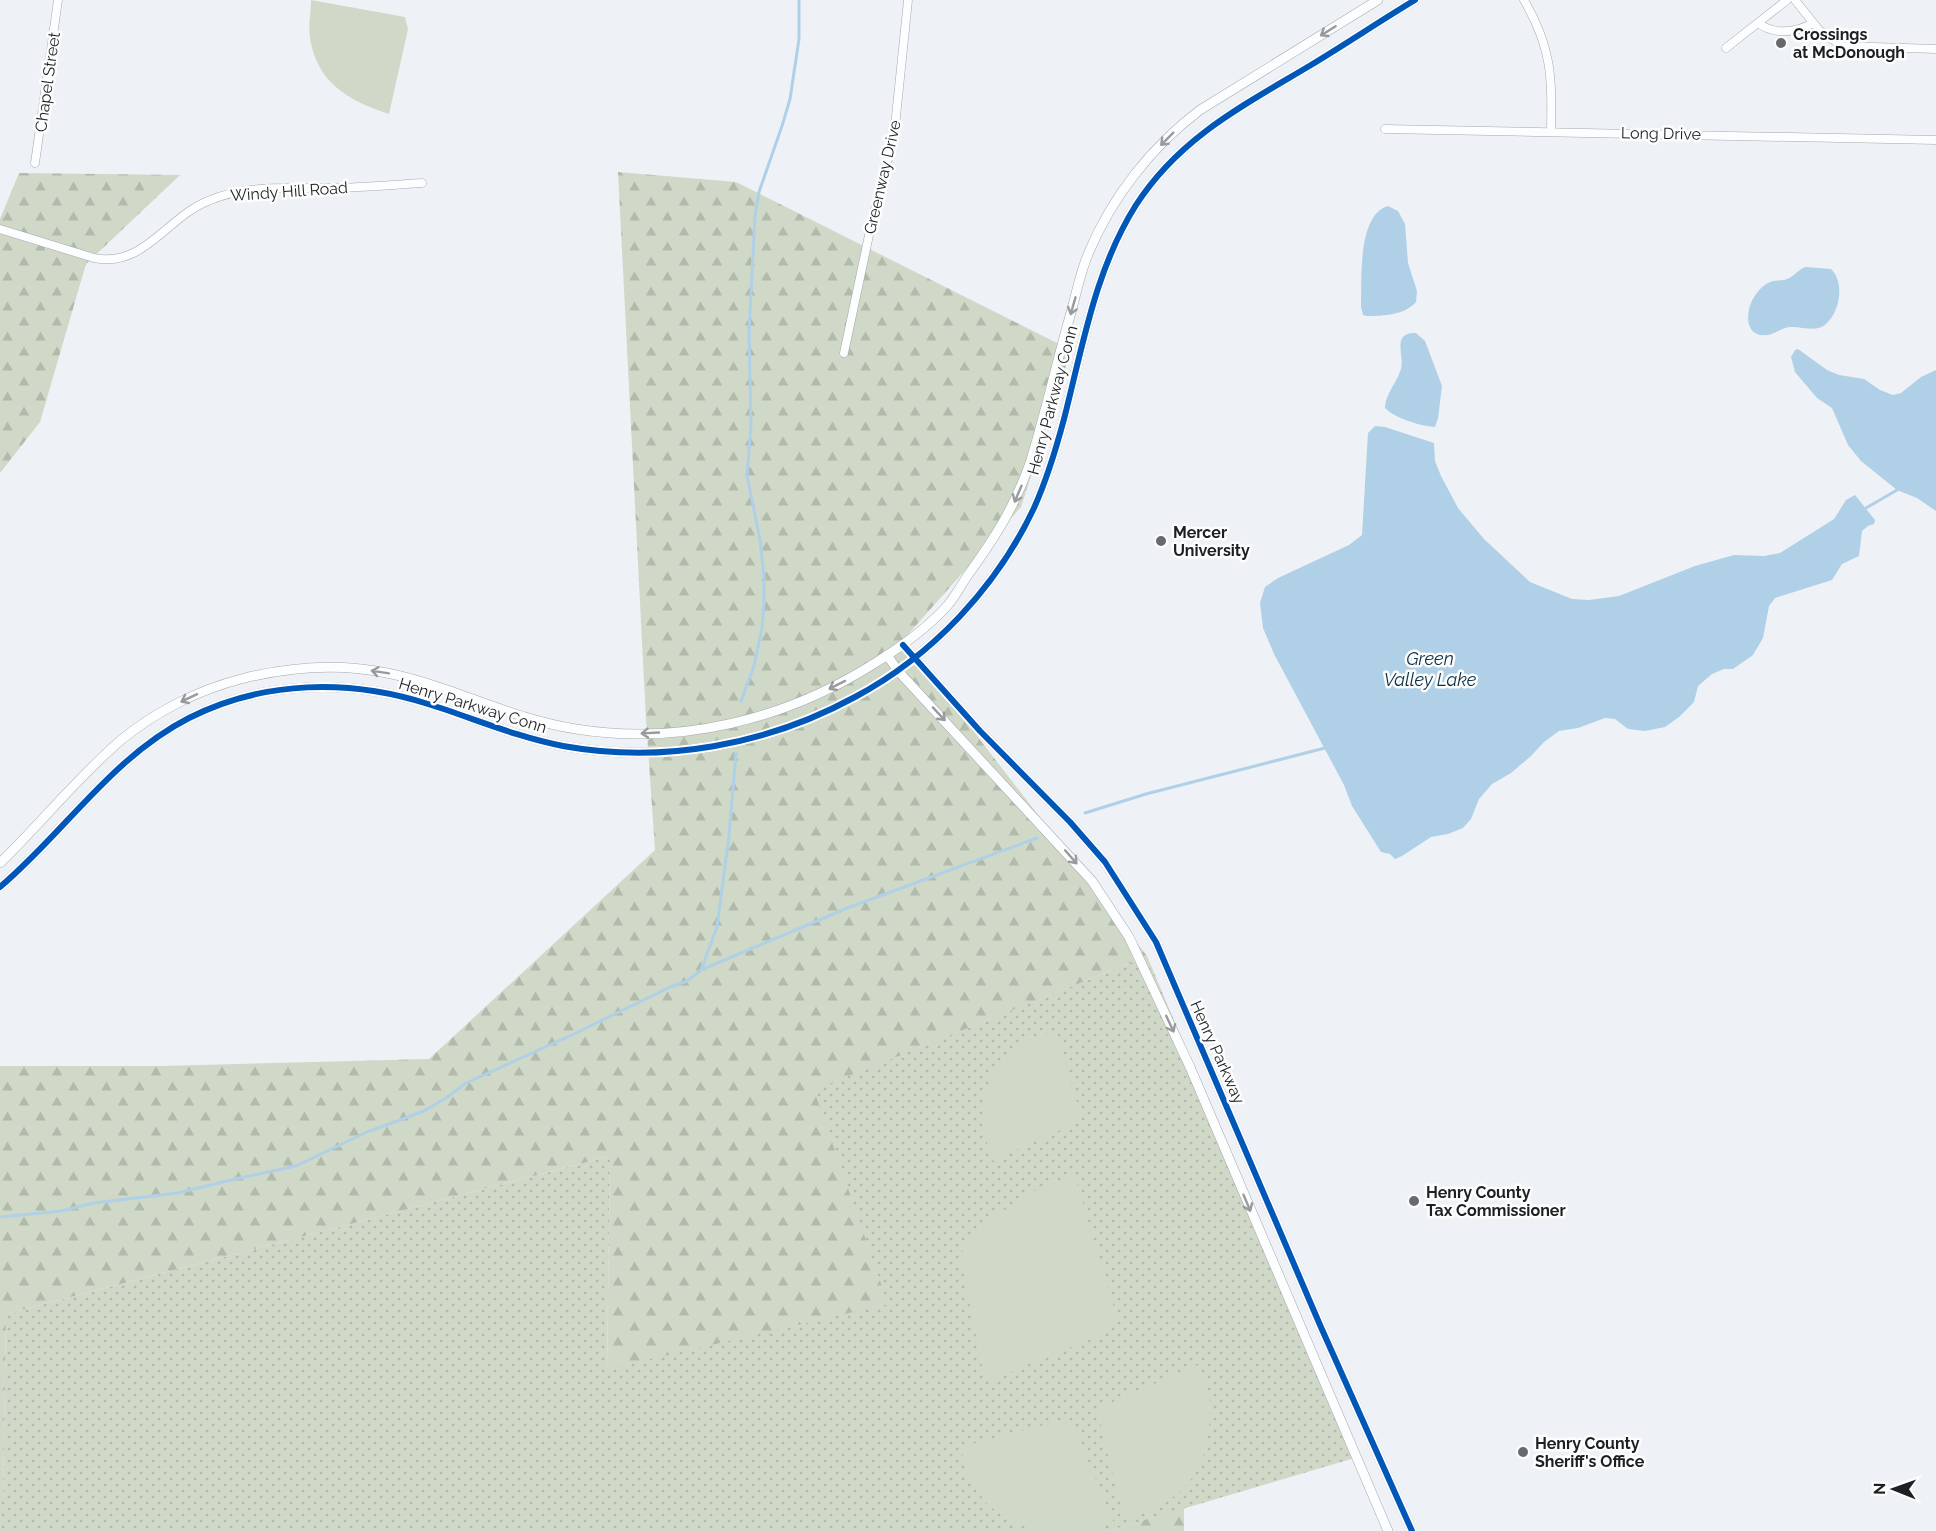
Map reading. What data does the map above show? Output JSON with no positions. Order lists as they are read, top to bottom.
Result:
{
  "streets": {
    "street": [
      "Chapel Street",
      "Long Drive",
      "Greenway Drive",
      "Windy Hill Road",
      "Henry Parkway Conn",
      "Henry Parkway"
    ]
  },
  "crossings": [
    ["Henry Parkway Conn", "Henry Parkway"]
  ],
  "one_way": ["Henry Parkway Conn"],
  "water": ["Green Valley Lake"],
  "places": [
    "Crossings at McDonough",
    "Mercer University",
    "Henry County Tax Commissioner",
    "Henry County Sheriff's Office"
  ],
  "north": "left"
}
